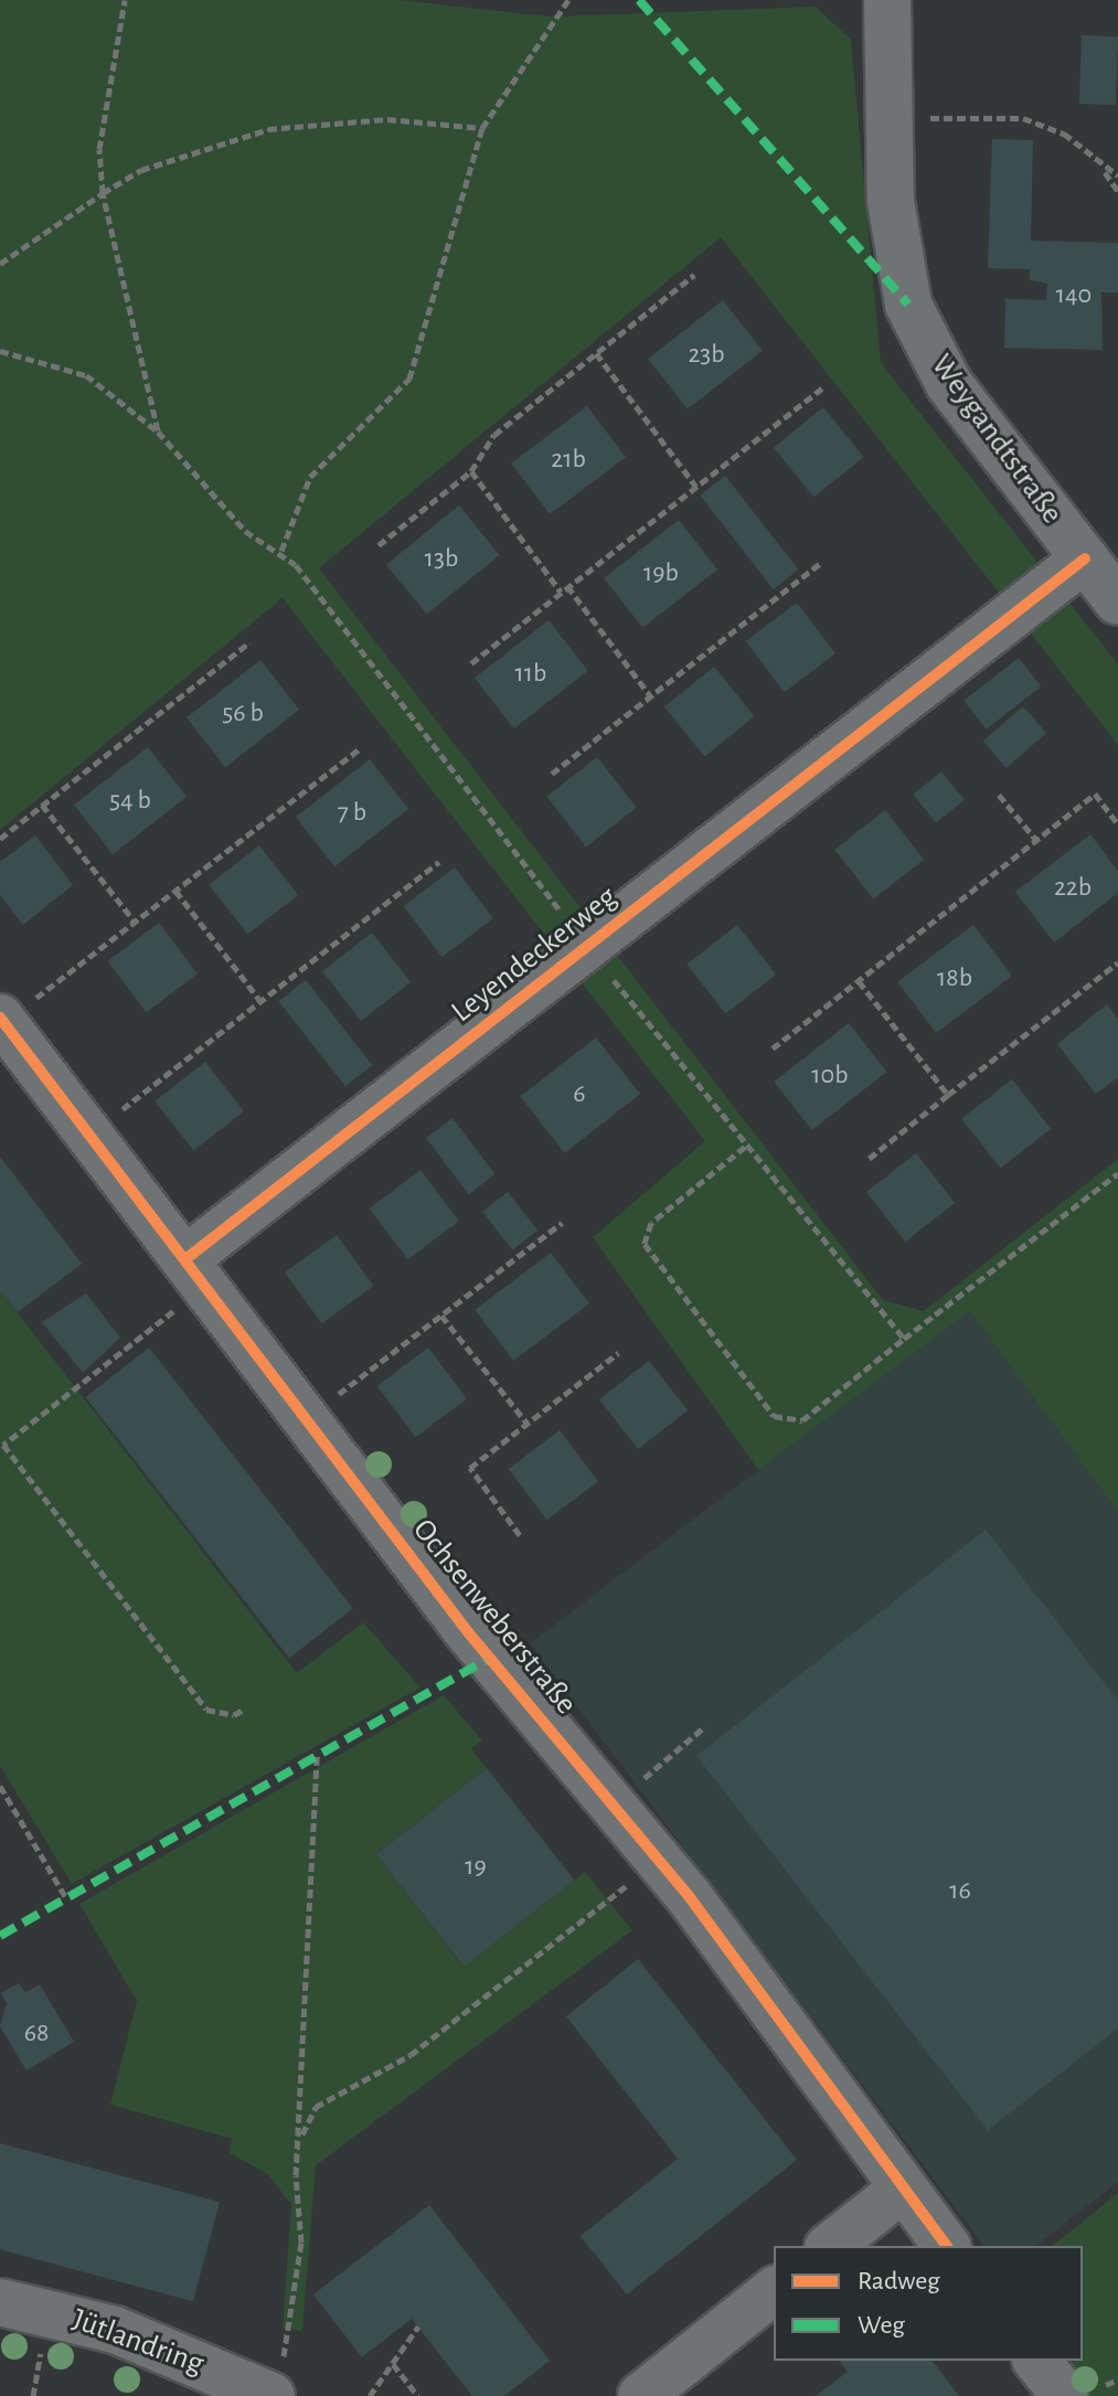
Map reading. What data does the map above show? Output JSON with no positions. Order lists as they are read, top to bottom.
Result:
{
  "streets": {
    "street": [
      "Weygandtstraße",
      "Leyendeckerweg",
      "Ochsenweberstraße",
      "Jütlandring"
    ]
  },
  "crossings": [
    ["Weygandtstraße", "Leyendeckerweg"],
    ["Leyendeckerweg", "Ochsenweberstraße"]
  ],
  "house_numbers": [
    "140",
    "23b",
    "21b",
    "13b",
    "19b",
    "11b",
    "56 b",
    "54 b",
    "7 b",
    "22b",
    "18b",
    "10b",
    "6",
    "19",
    "16",
    "68"
  ],
  "legend": ["Radweg", "Weg"]
}
